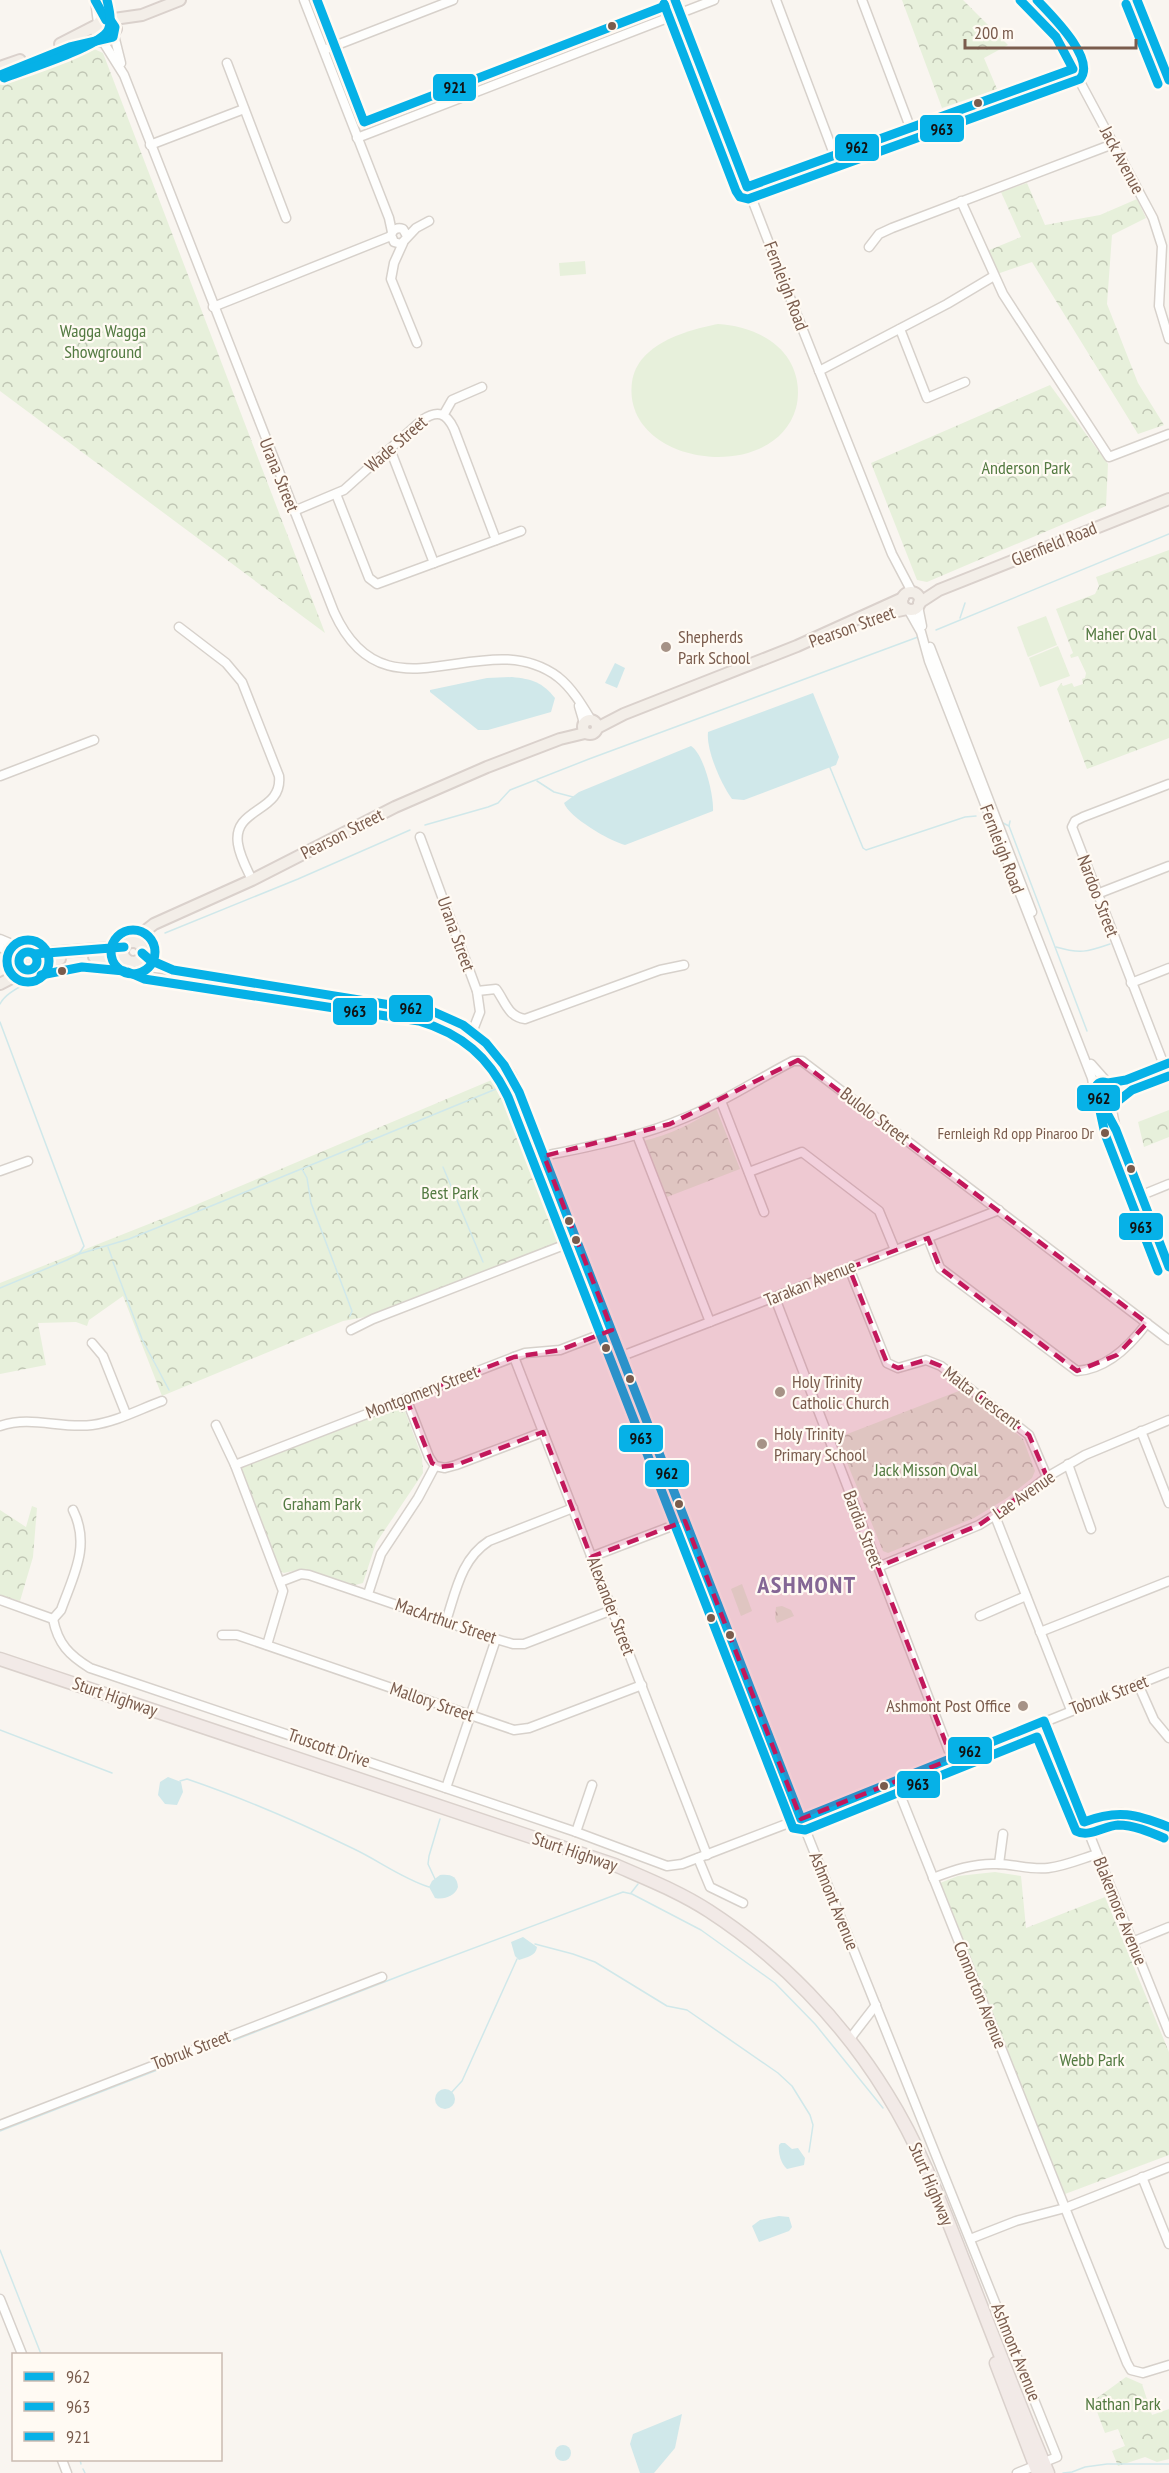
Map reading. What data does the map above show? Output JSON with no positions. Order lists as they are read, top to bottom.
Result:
{
  "streets": {
    "highway": ["Sturt Highway"],
    "main road": ["Glenfield Road", "Pearson Street"],
    "street": [
      "Jack Avenue",
      "Fernleigh Road",
      "Wade Street",
      "Urana Street",
      "Nardoo Street",
      "Bulolo Street",
      "Tarakan Avenue",
      "Montgomery Street",
      "Malta Crescent",
      "Lae Avenue",
      "Bardia Street",
      "Alexander Street",
      "MacArthur Street",
      "Tobruk Street",
      "Mallory Street",
      "Truscott Drive",
      "Ashmont Avenue",
      "Blakemore Avenue",
      "Connorton Avenue"
    ]
  },
  "crossings": [
    ["Fernleigh Road", "Glenfield Road"],
    ["Fernleigh Road", "Pearson Street"],
    ["Wade Street", "Urana Street"],
    ["Urana Street", "Pearson Street"],
    ["Urana Street", "Ashmont Avenue"],
    ["Glenfield Road", "Pearson Street"],
    ["Pearson Street", "Ashmont Avenue"],
    ["Bulolo Street", "Tarakan Avenue"],
    ["Bulolo Street", "Ashmont Avenue"],
    ["Tarakan Avenue", "Malta Crescent"],
    ["Tarakan Avenue", "Bardia Street"],
    ["Tarakan Avenue", "Ashmont Avenue"],
    ["Montgomery Street", "Alexander Street"],
    ["Montgomery Street", "Ashmont Avenue"],
    ["Malta Crescent", "Lae Avenue"],
    ["Lae Avenue", "Bardia Street"],
    ["Bardia Street", "Tobruk Street"],
    ["Alexander Street", "MacArthur Street"],
    ["Alexander Street", "Tobruk Street"],
    ["Alexander Street", "Mallory Street"],
    ["Tobruk Street", "Truscott Drive"],
    ["Tobruk Street", "Ashmont Avenue"],
    ["Tobruk Street", "Blakemore Avenue"],
    ["Tobruk Street", "Connorton Avenue"],
    ["Sturt Highway", "Ashmont Avenue"]
  ],
  "districts": ["ASHMONT"],
  "parks": [
    "Wagga Wagga Showground",
    "Anderson Park",
    "Maher Oval",
    "Best Park",
    "Jack Misson Oval",
    "Graham Park",
    "Webb Park",
    "Nathan Park"
  ],
  "places": [
    "Shepherds Park School",
    "Fernleigh Rd opp Pinaroo Dr",
    "Holy Trinity Catholic Church",
    "Holy Trinity Primary School",
    "Ashmont Post Office"
  ],
  "lines": ["transit line 962", "transit line 963", "transit line 921"],
  "legend": ["962", "963", "921"],
  "scale_bar": "200 m"
}
